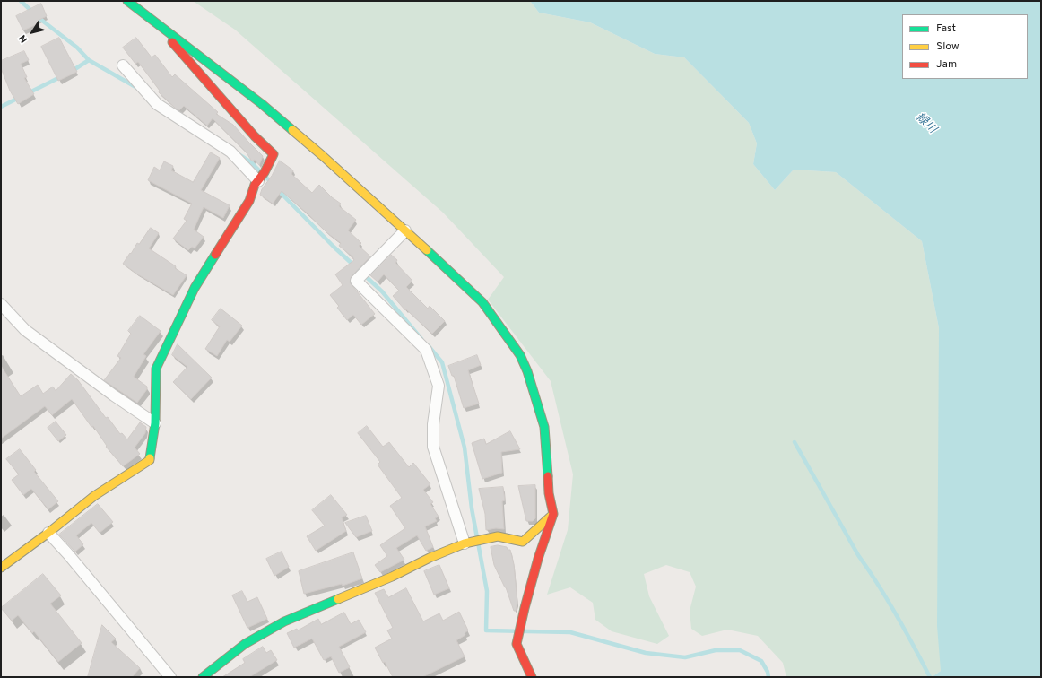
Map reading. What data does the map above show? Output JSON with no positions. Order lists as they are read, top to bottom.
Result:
{
  "water": ["緑川"],
  "legend": ["Fast", "Slow", "Jam"],
  "north": "bottom left"
}
